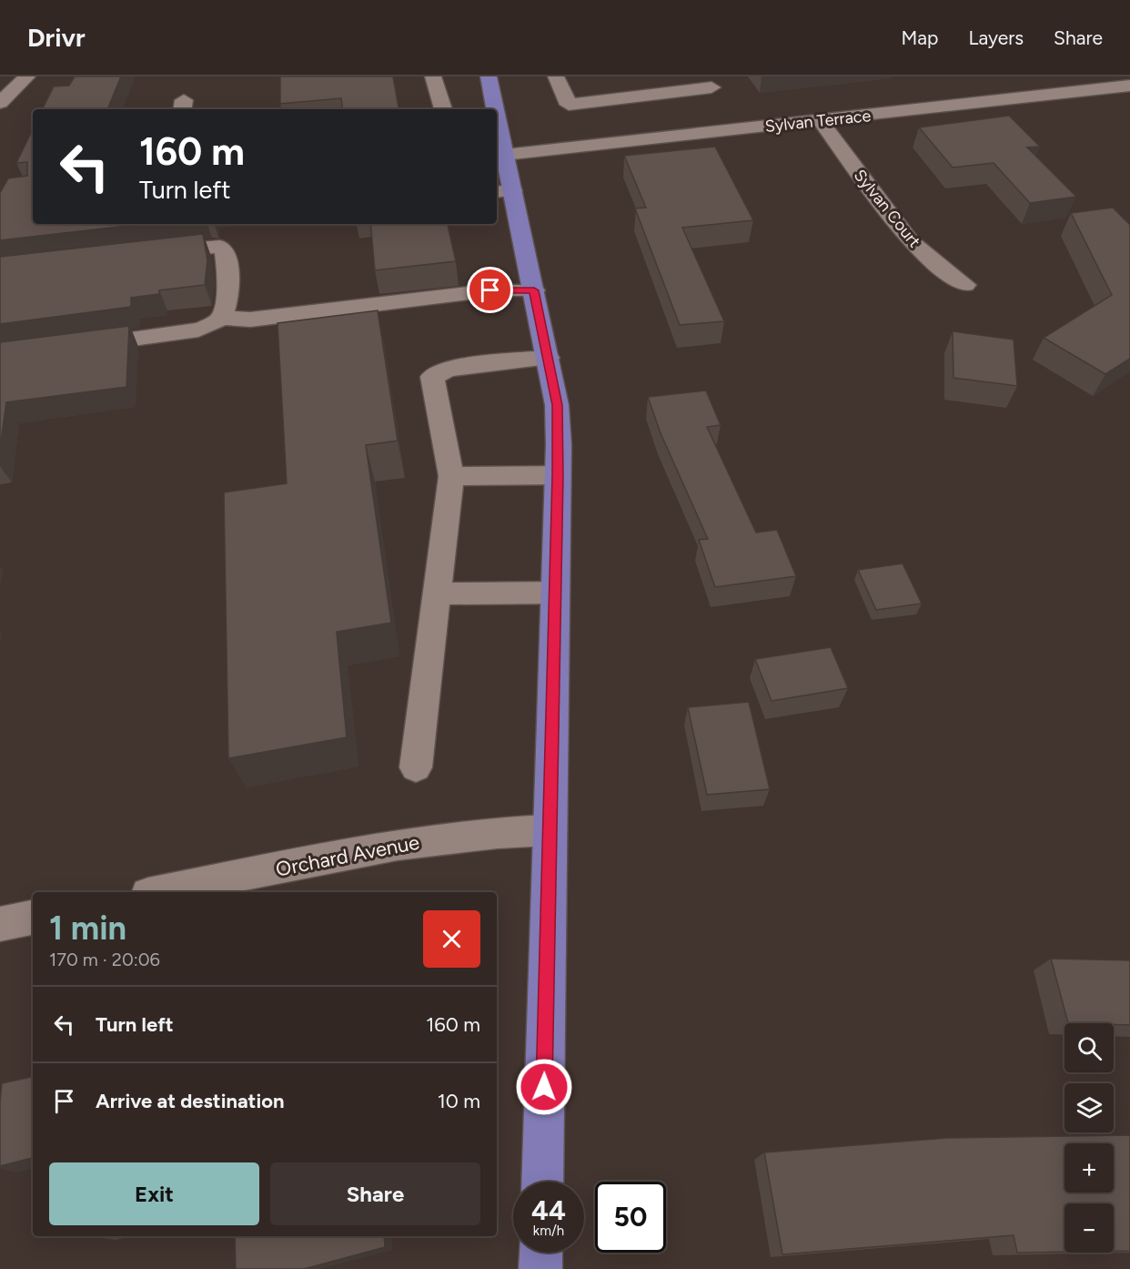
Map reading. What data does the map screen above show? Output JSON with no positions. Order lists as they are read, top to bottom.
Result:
{
  "streets": {
    "street": ["Sylvan Terrace", "Sylvan Court", "Orchard Avenue"]
  },
  "crossings": [
    ["Sylvan Terrace", "Sylvan Court"]
  ],
  "page": {
    "header": "Drivr",
    "nav": ["Map", "Layers", "Share"],
    "turn": ["160 m", "Turn left"],
    "heading": ["1 min", "170 m · 20:06"],
    "list": [
      {
        "name": "Turn left",
        "value": "160 m"
      },
      {
        "name": "Arrive at destination",
        "value": "10 m"
      }
    ],
    "map_buttons": ["+", "−"],
    "buttons": ["Exit", "Share"],
    "speed": "44 km/h",
    "limit": "50"
  }
}
